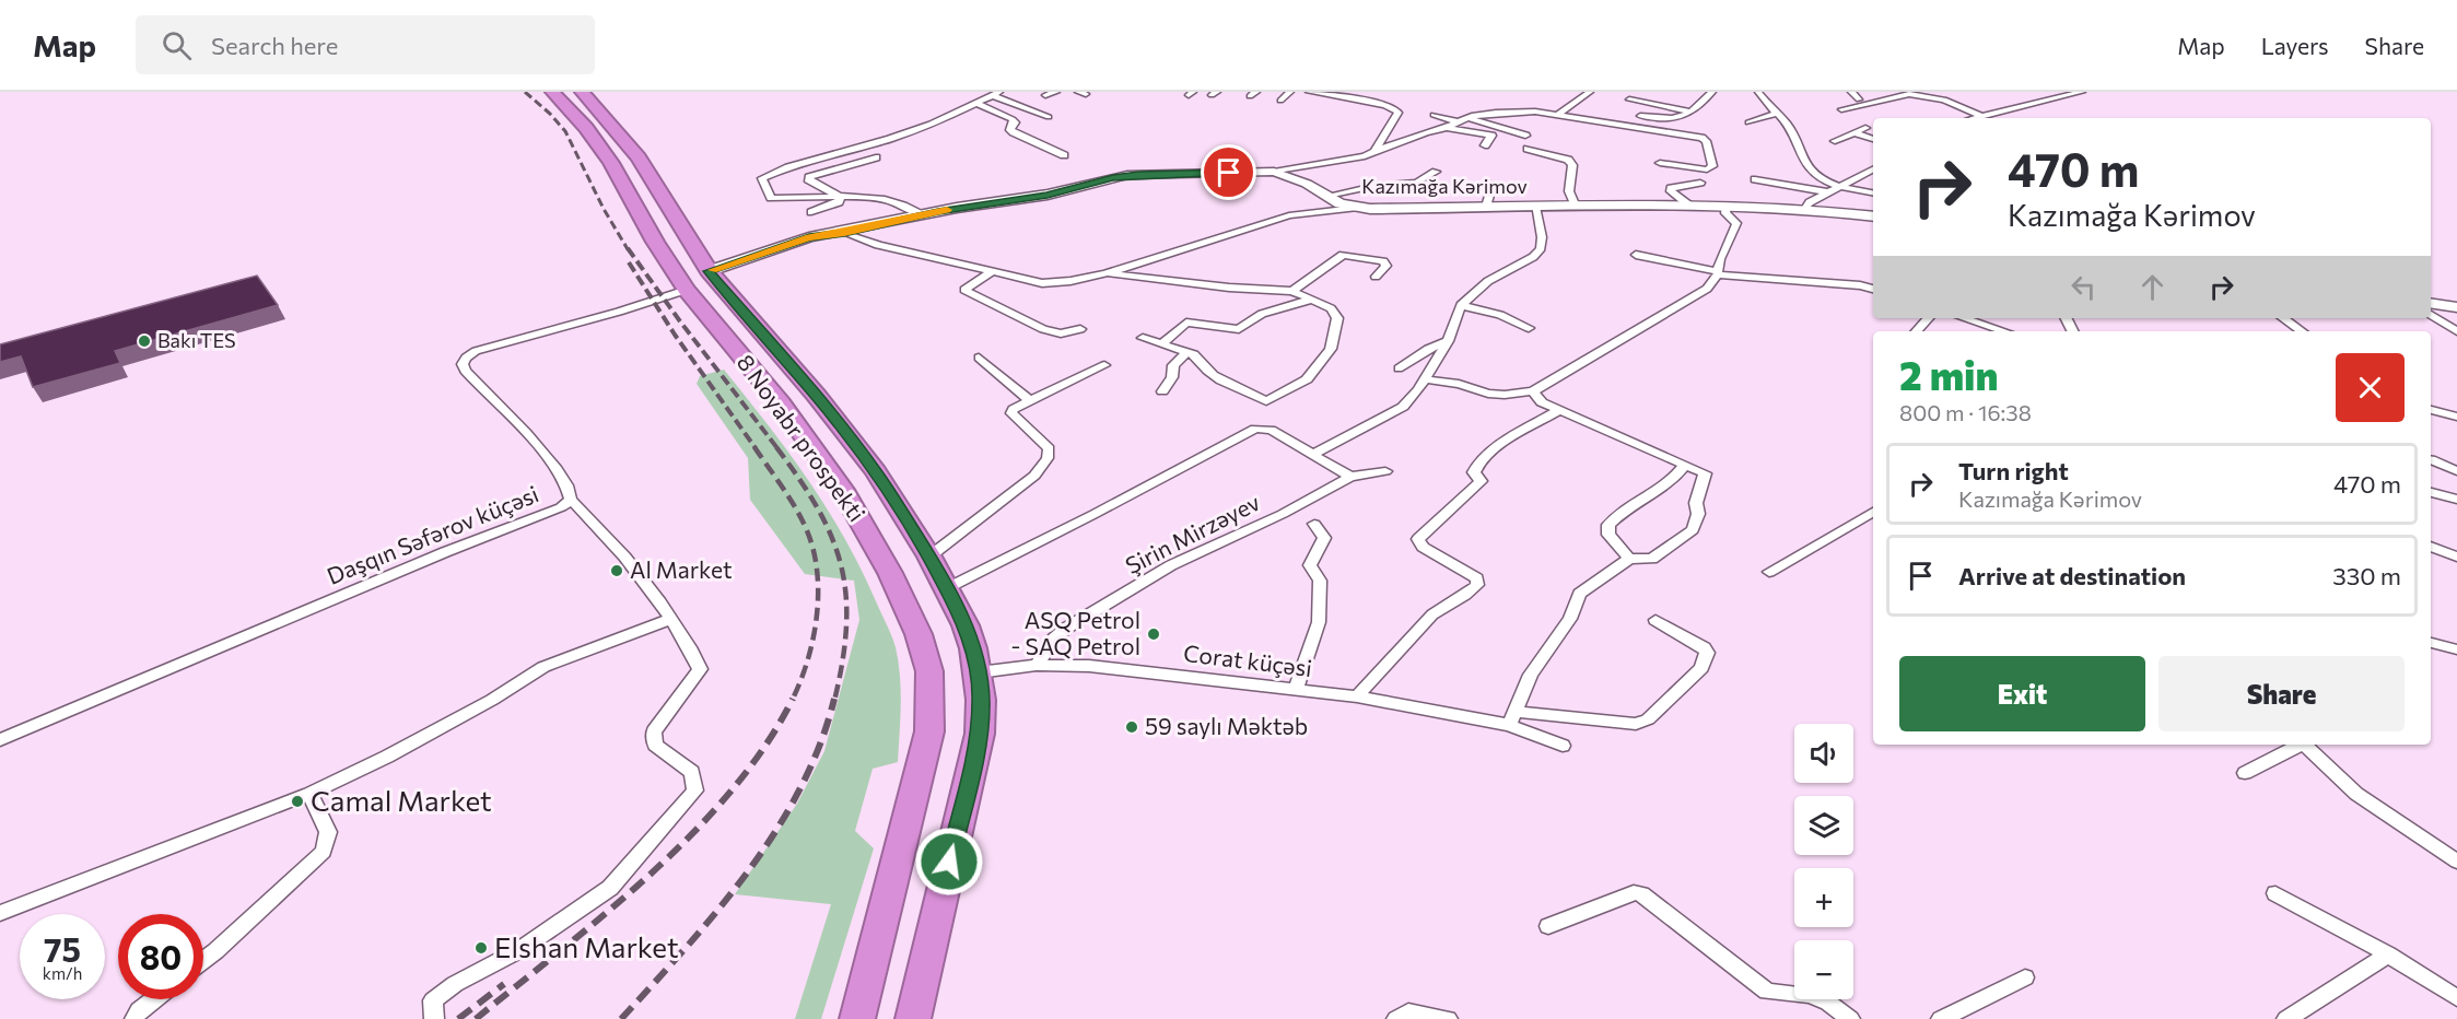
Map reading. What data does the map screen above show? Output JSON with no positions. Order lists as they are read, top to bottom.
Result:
{
  "streets": {
    "highway": ["8 Noyabr prospekti"],
    "street": [
      "Kazımağa Kərimov",
      "Şirin Mirzəyev",
      "Daşqın Səfərov küçəsi",
      "Corat küçəsi"
    ]
  },
  "crossings": [
    ["Kazımağa Kərimov", "8 Noyabr prospekti"],
    ["8 Noyabr prospekti", "Daşqın Səfərov küçəsi"],
    ["8 Noyabr prospekti", "Corat küçəsi"],
    ["Şirin Mirzəyev", "Corat küçəsi"]
  ],
  "places": [
    "Bakı TES",
    "Al Market",
    "ASQ Petrol - SAQ Petrol",
    "59 saylı Məktəb",
    "Camal Market",
    "Elshan Market"
  ],
  "page": {
    "header": "Map",
    "search": "Search here",
    "nav": ["Map", "Layers", "Share"],
    "turn": ["470 m", "Kazımağa Kərimov"],
    "heading": ["2 min", "800 m · 16:38"],
    "list": [
      {
        "name": "Turn right",
        "note": "Kazımağa Kərimov",
        "value": "470 m"
      },
      {
        "name": "Arrive at destination",
        "value": "330 m"
      }
    ],
    "buttons": ["Exit", "Share"],
    "map_buttons": ["+", "−"],
    "speed": "75 km/h",
    "limit": "80"
  }
}
